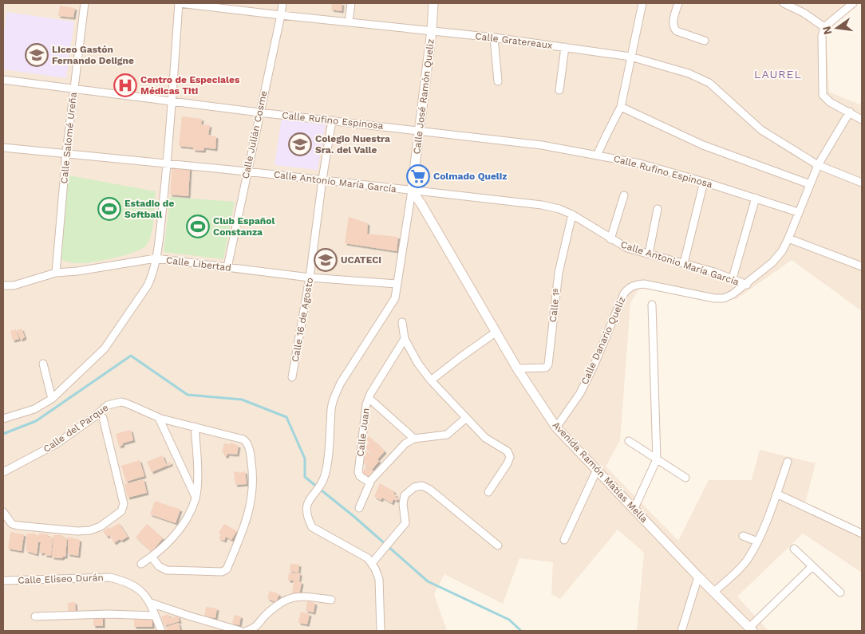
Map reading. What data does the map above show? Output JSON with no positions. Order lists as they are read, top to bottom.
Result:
{
  "streets": {
    "street": [
      "Calle Gratereaux",
      "Calle José Ramón Queliz",
      "Calle Rufino Espinosa",
      "Calle Julián Cosme",
      "Calle Salomé Ureña",
      "Calle Antonio María García",
      "Calle Libertad",
      "Calle 1ª",
      "Calle 16 de Agosto",
      "Calle Danario Queliz",
      "Calle del Parque",
      "Calle Juan",
      "Avenida Ramón Matías Mella",
      "Calle Eliseo Durán"
    ]
  },
  "crossings": [
    ["Calle Gratereaux", "Calle José Ramón Queliz"],
    ["Calle Gratereaux", "Calle Julián Cosme"],
    ["Calle Gratereaux", "Calle Danario Queliz"],
    ["Calle José Ramón Queliz", "Calle Rufino Espinosa"],
    ["Calle José Ramón Queliz", "Calle Antonio María García"],
    ["Calle José Ramón Queliz", "Calle Libertad"],
    ["Calle José Ramón Queliz", "Avenida Ramón Matías Mella"],
    ["Calle Rufino Espinosa", "Calle Julián Cosme"],
    ["Calle Rufino Espinosa", "Calle Salomé Ureña"],
    ["Calle Rufino Espinosa", "Calle 16 de Agosto"],
    ["Calle Rufino Espinosa", "Calle Danario Queliz"],
    ["Calle Julián Cosme", "Calle Antonio María García"],
    ["Calle Julián Cosme", "Calle Libertad"],
    ["Calle Salomé Ureña", "Calle Antonio María García"],
    ["Calle Salomé Ureña", "Calle Libertad"],
    ["Calle Antonio María García", "Calle 1ª"],
    ["Calle Antonio María García", "Calle 16 de Agosto"],
    ["Calle Antonio María García", "Calle Danario Queliz"],
    ["Calle Antonio María García", "Avenida Ramón Matías Mella"],
    ["Calle Libertad", "Calle 16 de Agosto"],
    ["Calle 1ª", "Avenida Ramón Matías Mella"],
    ["Calle Danario Queliz", "Avenida Ramón Matías Mella"]
  ],
  "districts": ["LAUREL"],
  "places": {
    "school or university": ["Liceo Gastón Fernando Deligne", "Colegio Nuestra Sra. del Valle", "UCATECI"],
    "hospital": ["Centro de Especiales Médicas Titi"],
    "supermarket": ["Colmado Queliz"],
    "sports": ["Estadio de Softball", "Club Español Constanza"]
  },
  "north": "left"
}
